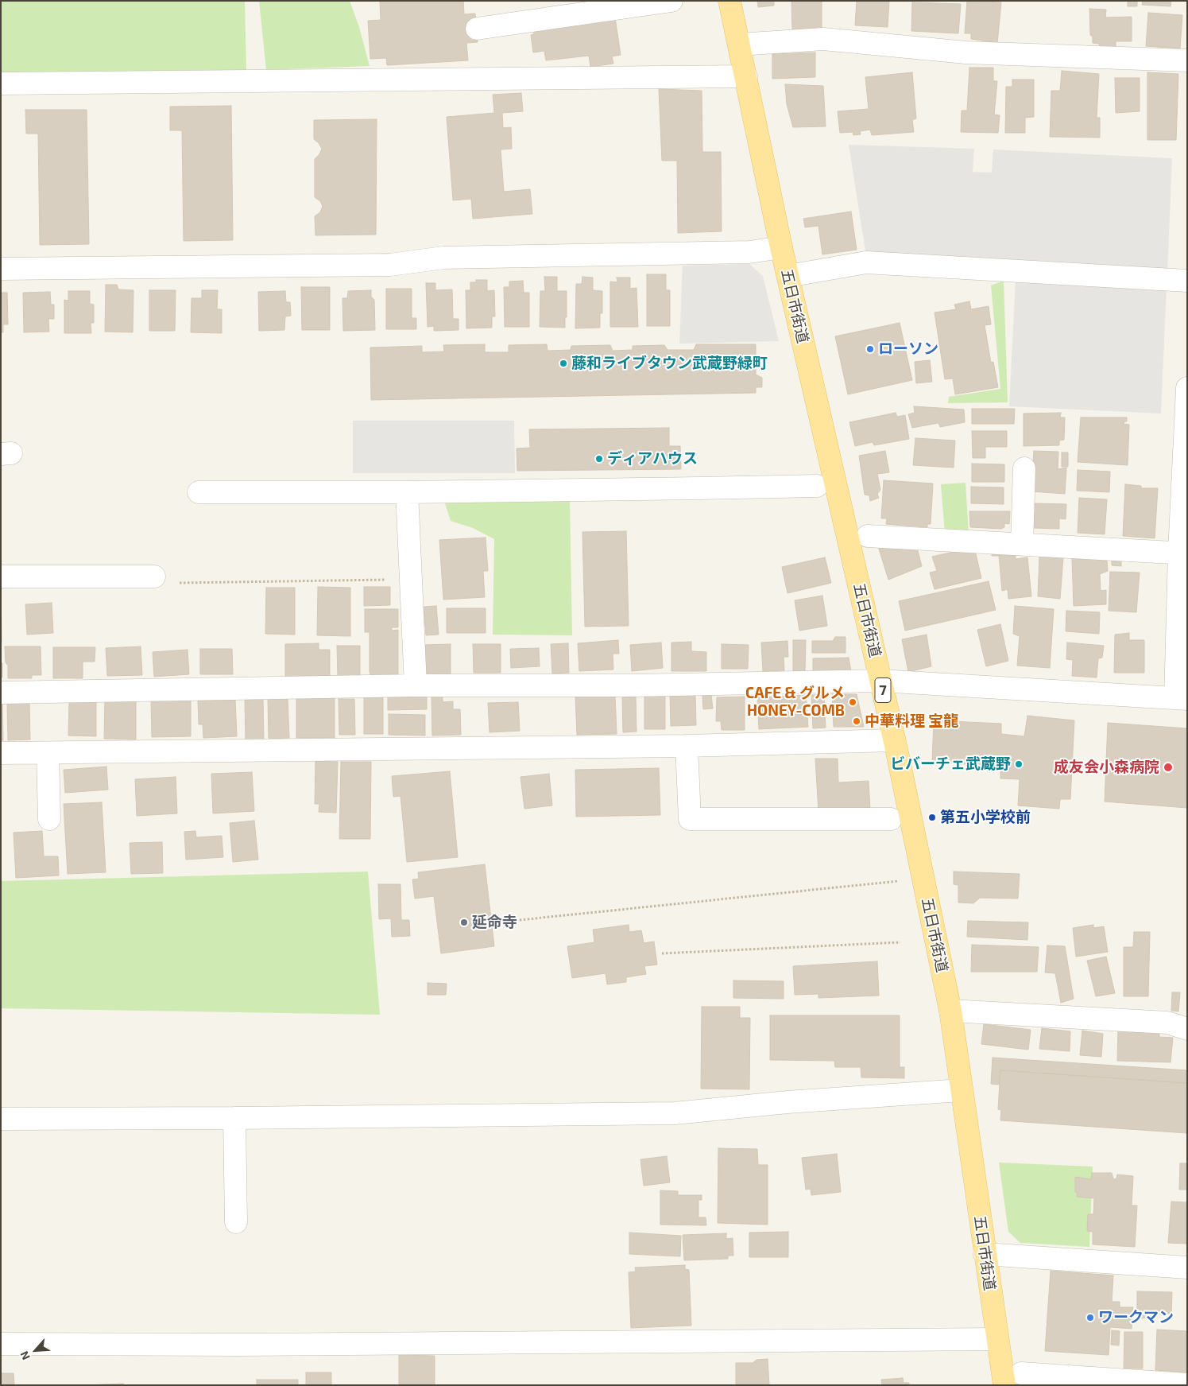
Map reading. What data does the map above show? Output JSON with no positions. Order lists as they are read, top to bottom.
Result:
{
  "streets": {
    "main road": ["五日市街道", "7"]
  },
  "places": [
    "ローソン",
    "藤和ライブタウン武蔵野緑町",
    "ディアハウス",
    "CAFE & グルメ HONEY-COMB",
    "中華料理 宝龍",
    "ビバーチェ武蔵野",
    "成友会小森病院",
    "第五小学校前",
    "延命寺",
    "ワークマン"
  ],
  "north": "bottom left"
}
